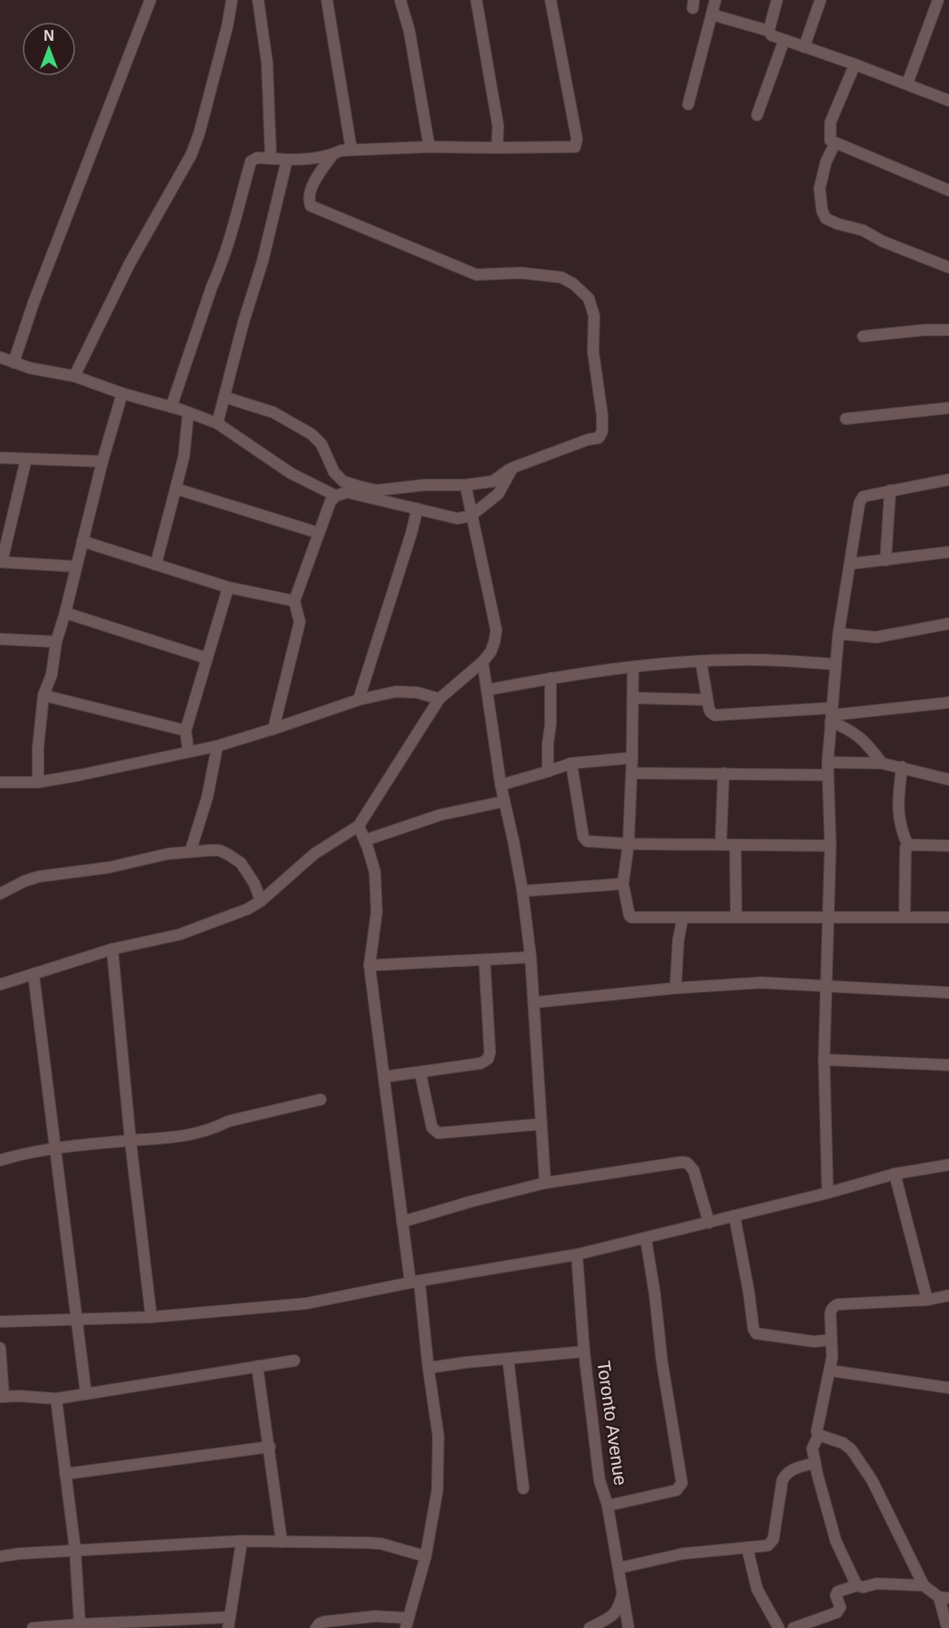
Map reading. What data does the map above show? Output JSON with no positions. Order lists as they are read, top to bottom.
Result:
{
  "streets": {
    "street": ["Toronto Avenue"]
  },
  "north": "top"
}
